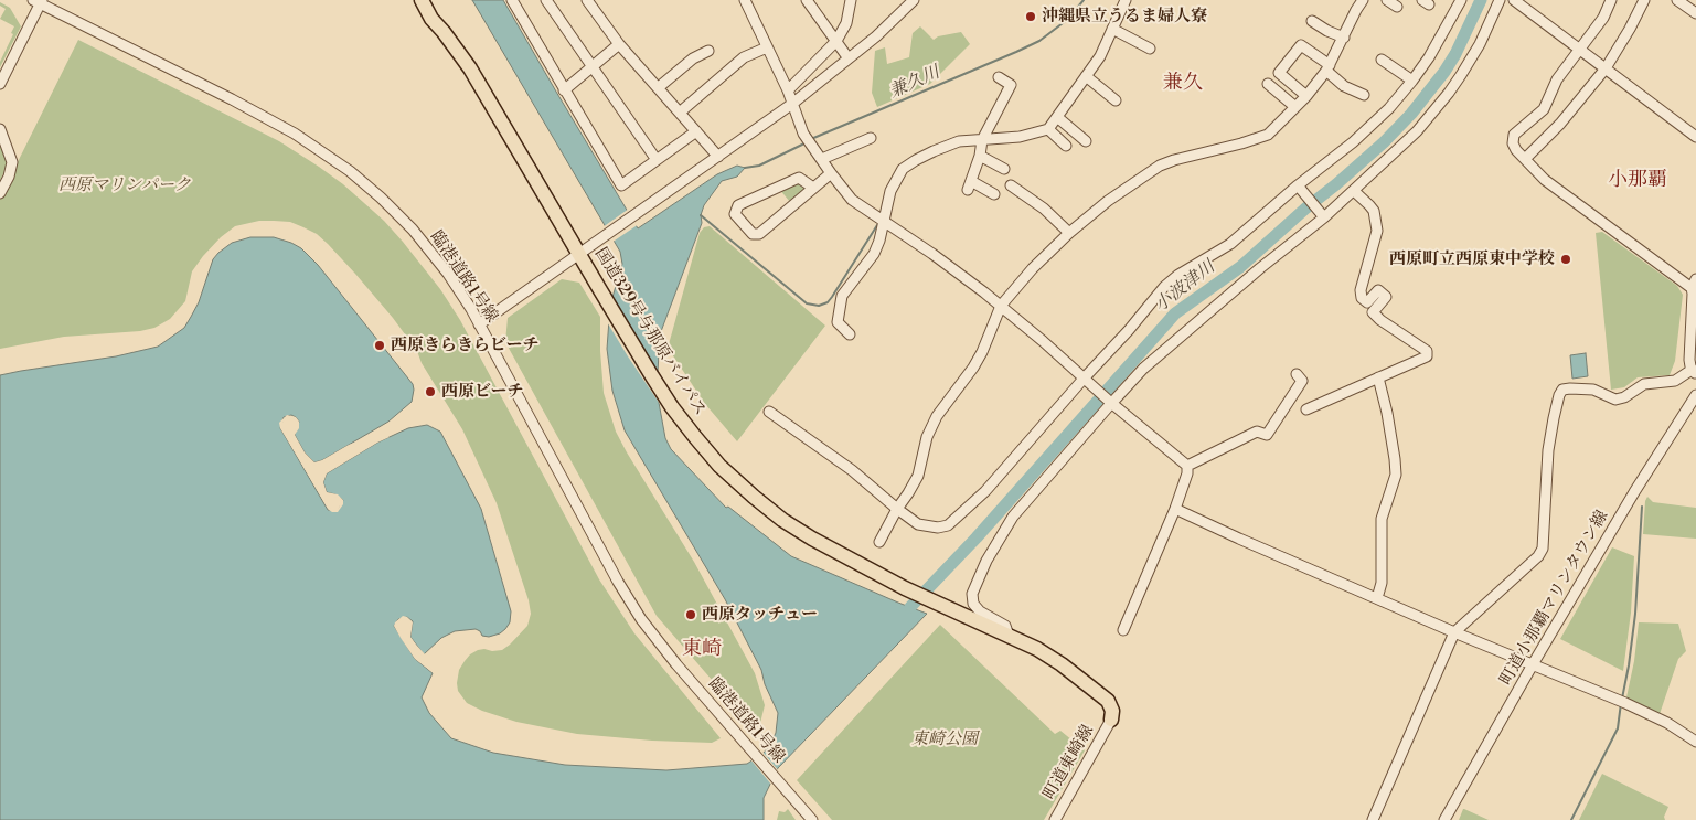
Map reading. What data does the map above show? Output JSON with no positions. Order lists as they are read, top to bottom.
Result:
{
  "streets": {
    "highway": ["国道329号与那原バイパス"],
    "street": ["臨港道路1号線", "町道小那覇マリンタウン線", "町道東崎線"]
  },
  "crossings": [
    ["国道329号与那原バイパス", "町道東崎線"]
  ],
  "districts": ["兼久", "小那覇", "東崎"],
  "water": ["兼久川", "小波津川"],
  "parks": ["西原マリンパーク", "東崎公園"],
  "places": [
    "沖縄県立うるま婦人寮",
    "西原町立西原東中学校",
    "西原きらきらビーチ",
    "西原ビーチ",
    "西原タッチュー"
  ]
}
